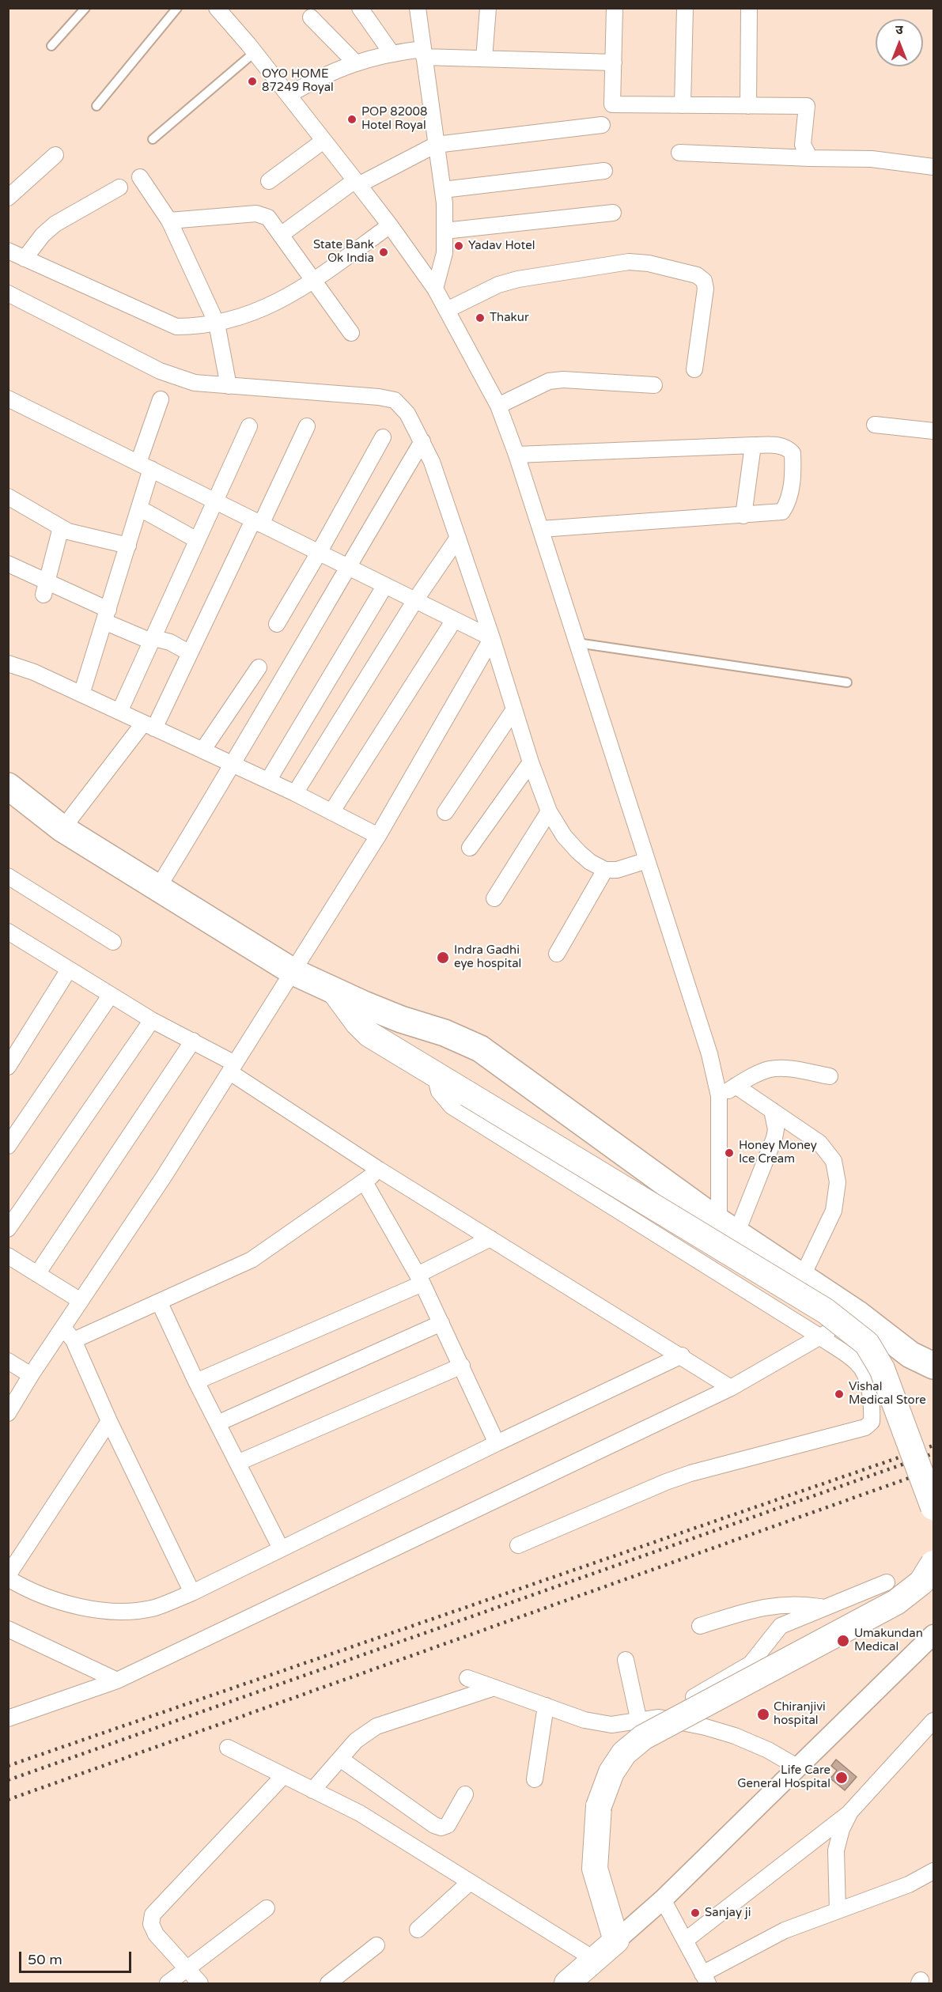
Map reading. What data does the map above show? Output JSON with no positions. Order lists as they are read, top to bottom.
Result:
{
  "places": [
    "OYO HOME 87249 Royal",
    "POP 82008 Hotel Royal",
    "Yadav Hotel",
    "State Bank Ok India",
    "Thakur",
    "Indra Gadhi eye hospital",
    "Honey Money Ice Cream",
    "Vishal Medical Store",
    "Umakundan Medical",
    "Chiranjivi hospital",
    "Life Care General Hospital",
    "Sanjay ji"
  ],
  "scale_bar": "50 m",
  "north": "top"
}
